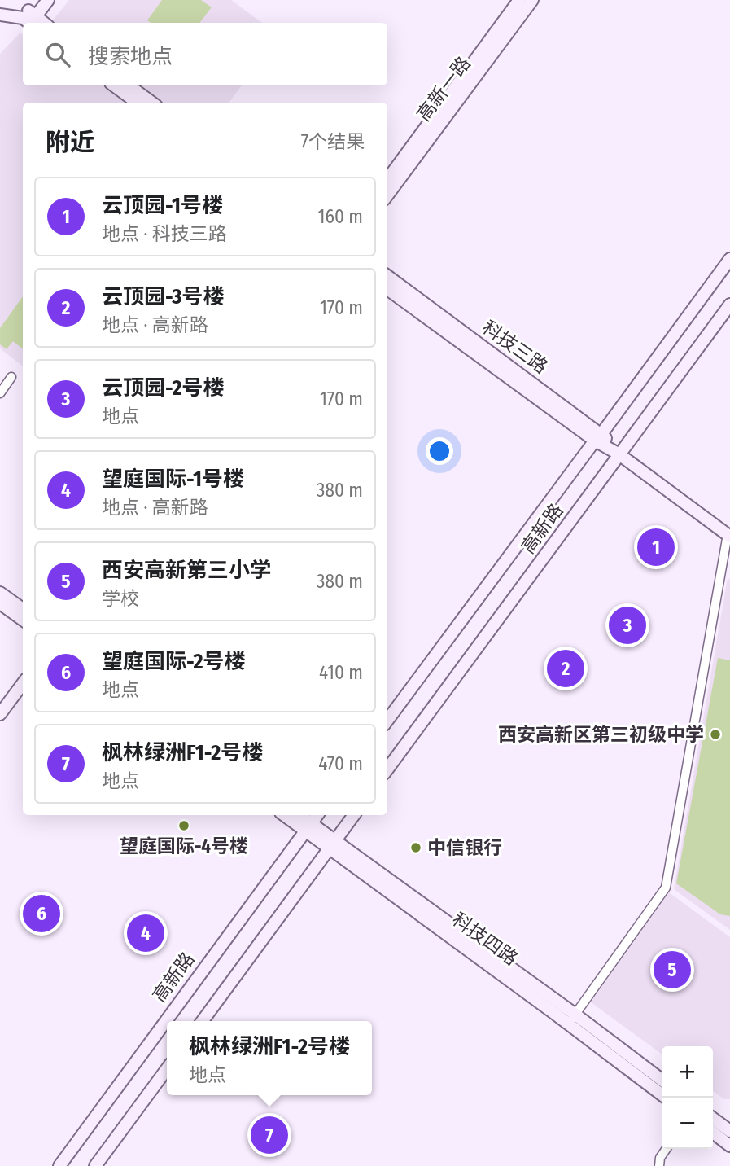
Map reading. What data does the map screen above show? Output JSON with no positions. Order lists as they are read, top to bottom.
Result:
{
  "streets": {
    "street": [
      "高新一路",
      "科技三路",
      "高新路",
      "科技四路"
    ]
  },
  "crossings": [
    ["科技三路", "高新路"],
    ["高新路", "科技四路"]
  ],
  "places": ["西安高新区第三初级中学", "望庭国际-4号楼", "中信银行"],
  "page": {
    "search": "搜索地点",
    "heading": ["附近", "7个结果"],
    "list": [
      {
        "mark": "1",
        "name": "云顶园-1号楼",
        "note": "地点 · 科技三路",
        "value": "160 m"
      },
      {
        "mark": "2",
        "name": "云顶园-3号楼",
        "note": "地点 · 高新路",
        "value": "170 m"
      },
      {
        "mark": "3",
        "name": "云顶园-2号楼",
        "note": "地点",
        "value": "170 m"
      },
      {
        "mark": "4",
        "name": "望庭国际-1号楼",
        "note": "地点 · 高新路",
        "value": "380 m"
      },
      {
        "mark": "5",
        "name": "西安高新第三小学",
        "note": "学校",
        "value": "380 m"
      },
      {
        "mark": "6",
        "name": "望庭国际-2号楼",
        "note": "地点",
        "value": "410 m"
      },
      {
        "mark": "7",
        "name": "枫林绿洲F1-2号楼",
        "note": "地点",
        "value": "470 m"
      }
    ],
    "pins": [
      "1",
      "3",
      "2",
      "6",
      "4",
      "5",
      "7"
    ],
    "popup": ["枫林绿洲F1-2号楼", "地点"],
    "map_buttons": ["+", "−"]
  }
}
